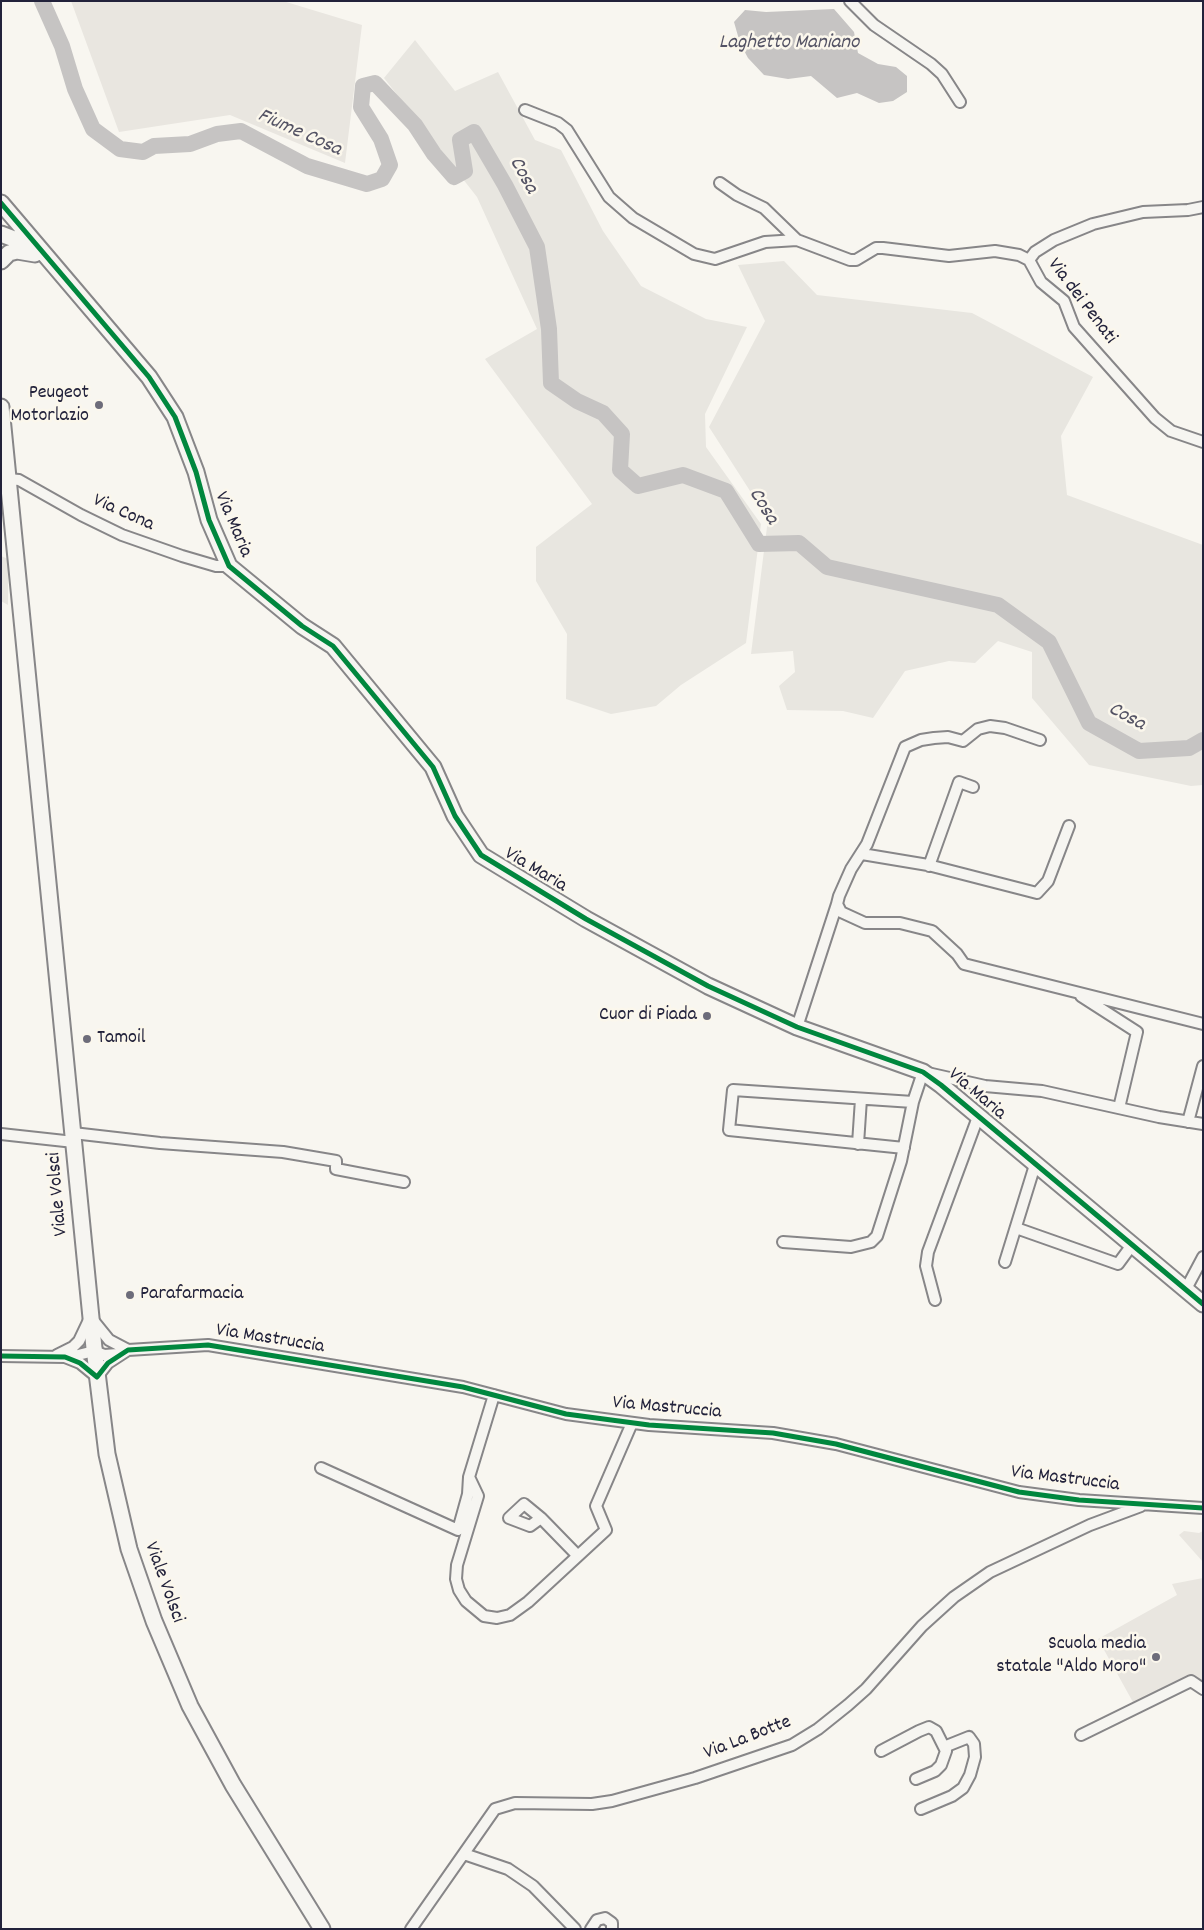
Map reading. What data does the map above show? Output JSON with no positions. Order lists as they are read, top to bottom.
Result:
{
  "streets": {
    "street": [
      "Via dei Penati",
      "Via Cona",
      "Via Maria",
      "Viale Volsci",
      "Via Mastruccia",
      "Via La Botte"
    ]
  },
  "crossings": [
    ["Via Cona", "Via Maria"],
    ["Via Cona", "Viale Volsci"],
    ["Viale Volsci", "Via Mastruccia"],
    ["Via Mastruccia", "Via La Botte"]
  ],
  "water": ["Laghetto Maniano", "Fiume Cosa", "Cosa"],
  "places": [
    "Peugeot Motorlazio",
    "Cuor di Piada",
    "Tamoil",
    "Parafarmacia",
    "Scuola media statale \"Aldo Moro\""
  ]
}
